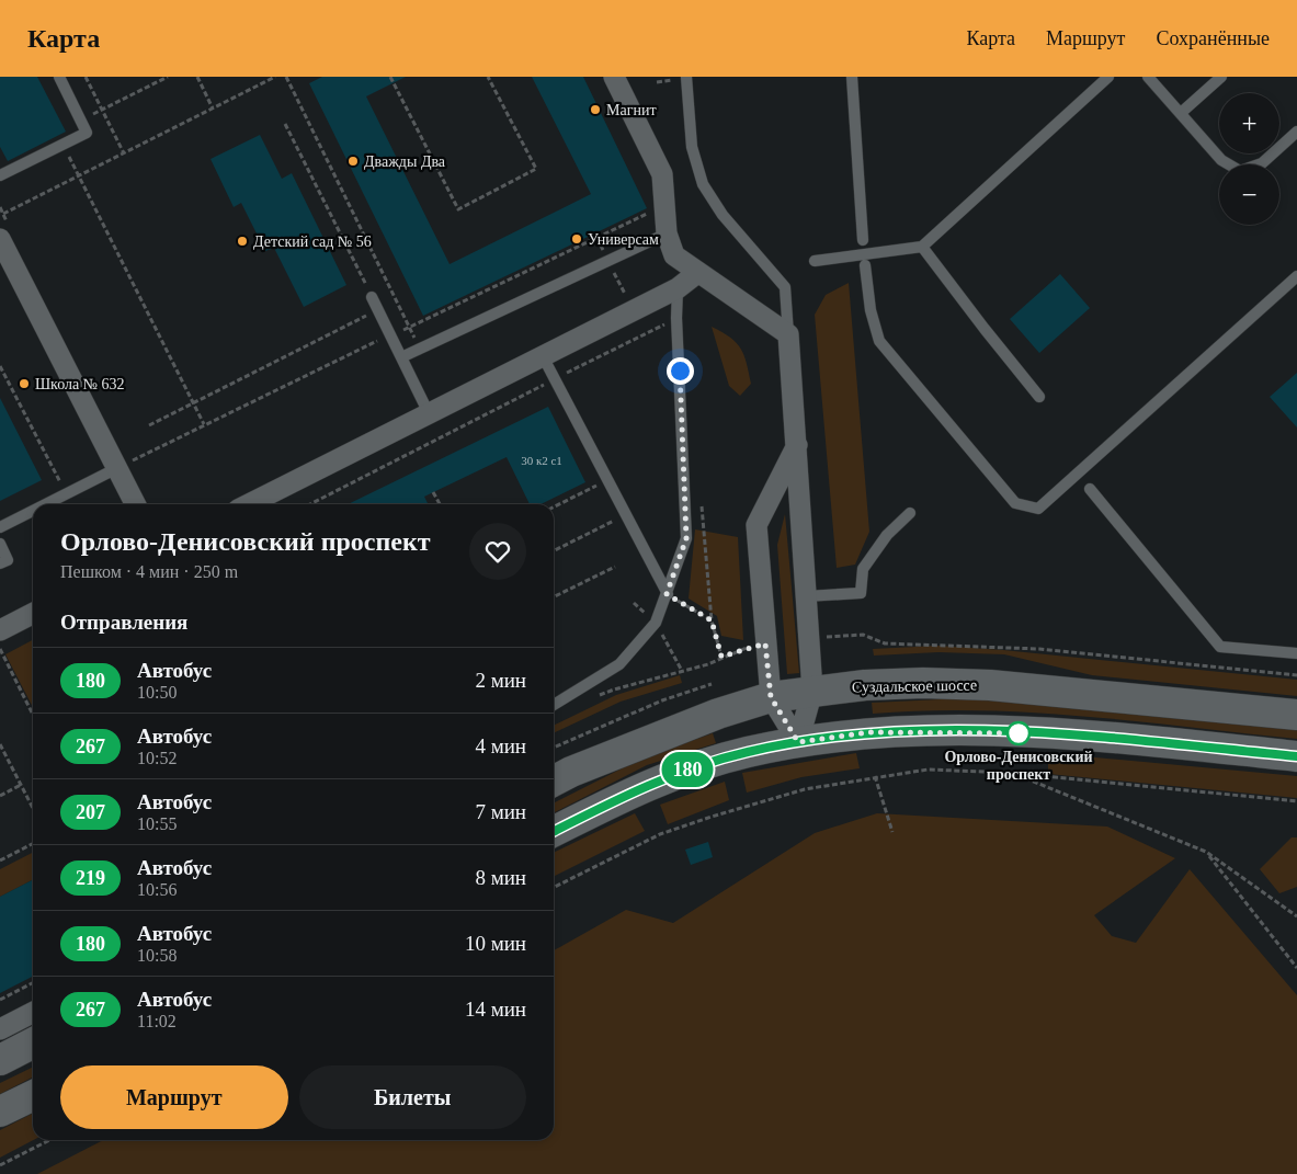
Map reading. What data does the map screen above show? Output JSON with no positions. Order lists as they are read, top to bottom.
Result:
{
  "streets": {
    "main road": ["Суздальское шоссе"]
  },
  "places": [
    "Магнит",
    "Дважды Два",
    "Универсам",
    "Детский сад № 56",
    "Школа № 632",
    "Орлово-Денисовский проспект"
  ],
  "lines": ["bus line 180"],
  "house_numbers": ["30 к2 с1"],
  "page": {
    "header": "Карта",
    "nav": ["Карта", "Маршрут", "Сохранённые"],
    "on_map": "180",
    "map_buttons": ["+", "−"],
    "heading": [
      ["Орлово-Денисовский проспект", "Пешком · 4 мин · 250 m"],
      "Отправления"
    ],
    "list": [
      {
        "mark": "180",
        "name": "Автобус",
        "note": "10:50",
        "value": "2 мин"
      },
      {
        "mark": "267",
        "name": "Автобус",
        "note": "10:52",
        "value": "4 мин"
      },
      {
        "mark": "207",
        "name": "Автобус",
        "note": "10:55",
        "value": "7 мин"
      },
      {
        "mark": "219",
        "name": "Автобус",
        "note": "10:56",
        "value": "8 мин"
      },
      {
        "mark": "180",
        "name": "Автобус",
        "note": "10:58",
        "value": "10 мин"
      },
      {
        "mark": "267",
        "name": "Автобус",
        "note": "11:02",
        "value": "14 мин"
      }
    ],
    "buttons": ["Маршрут", "Билеты"]
  }
}
